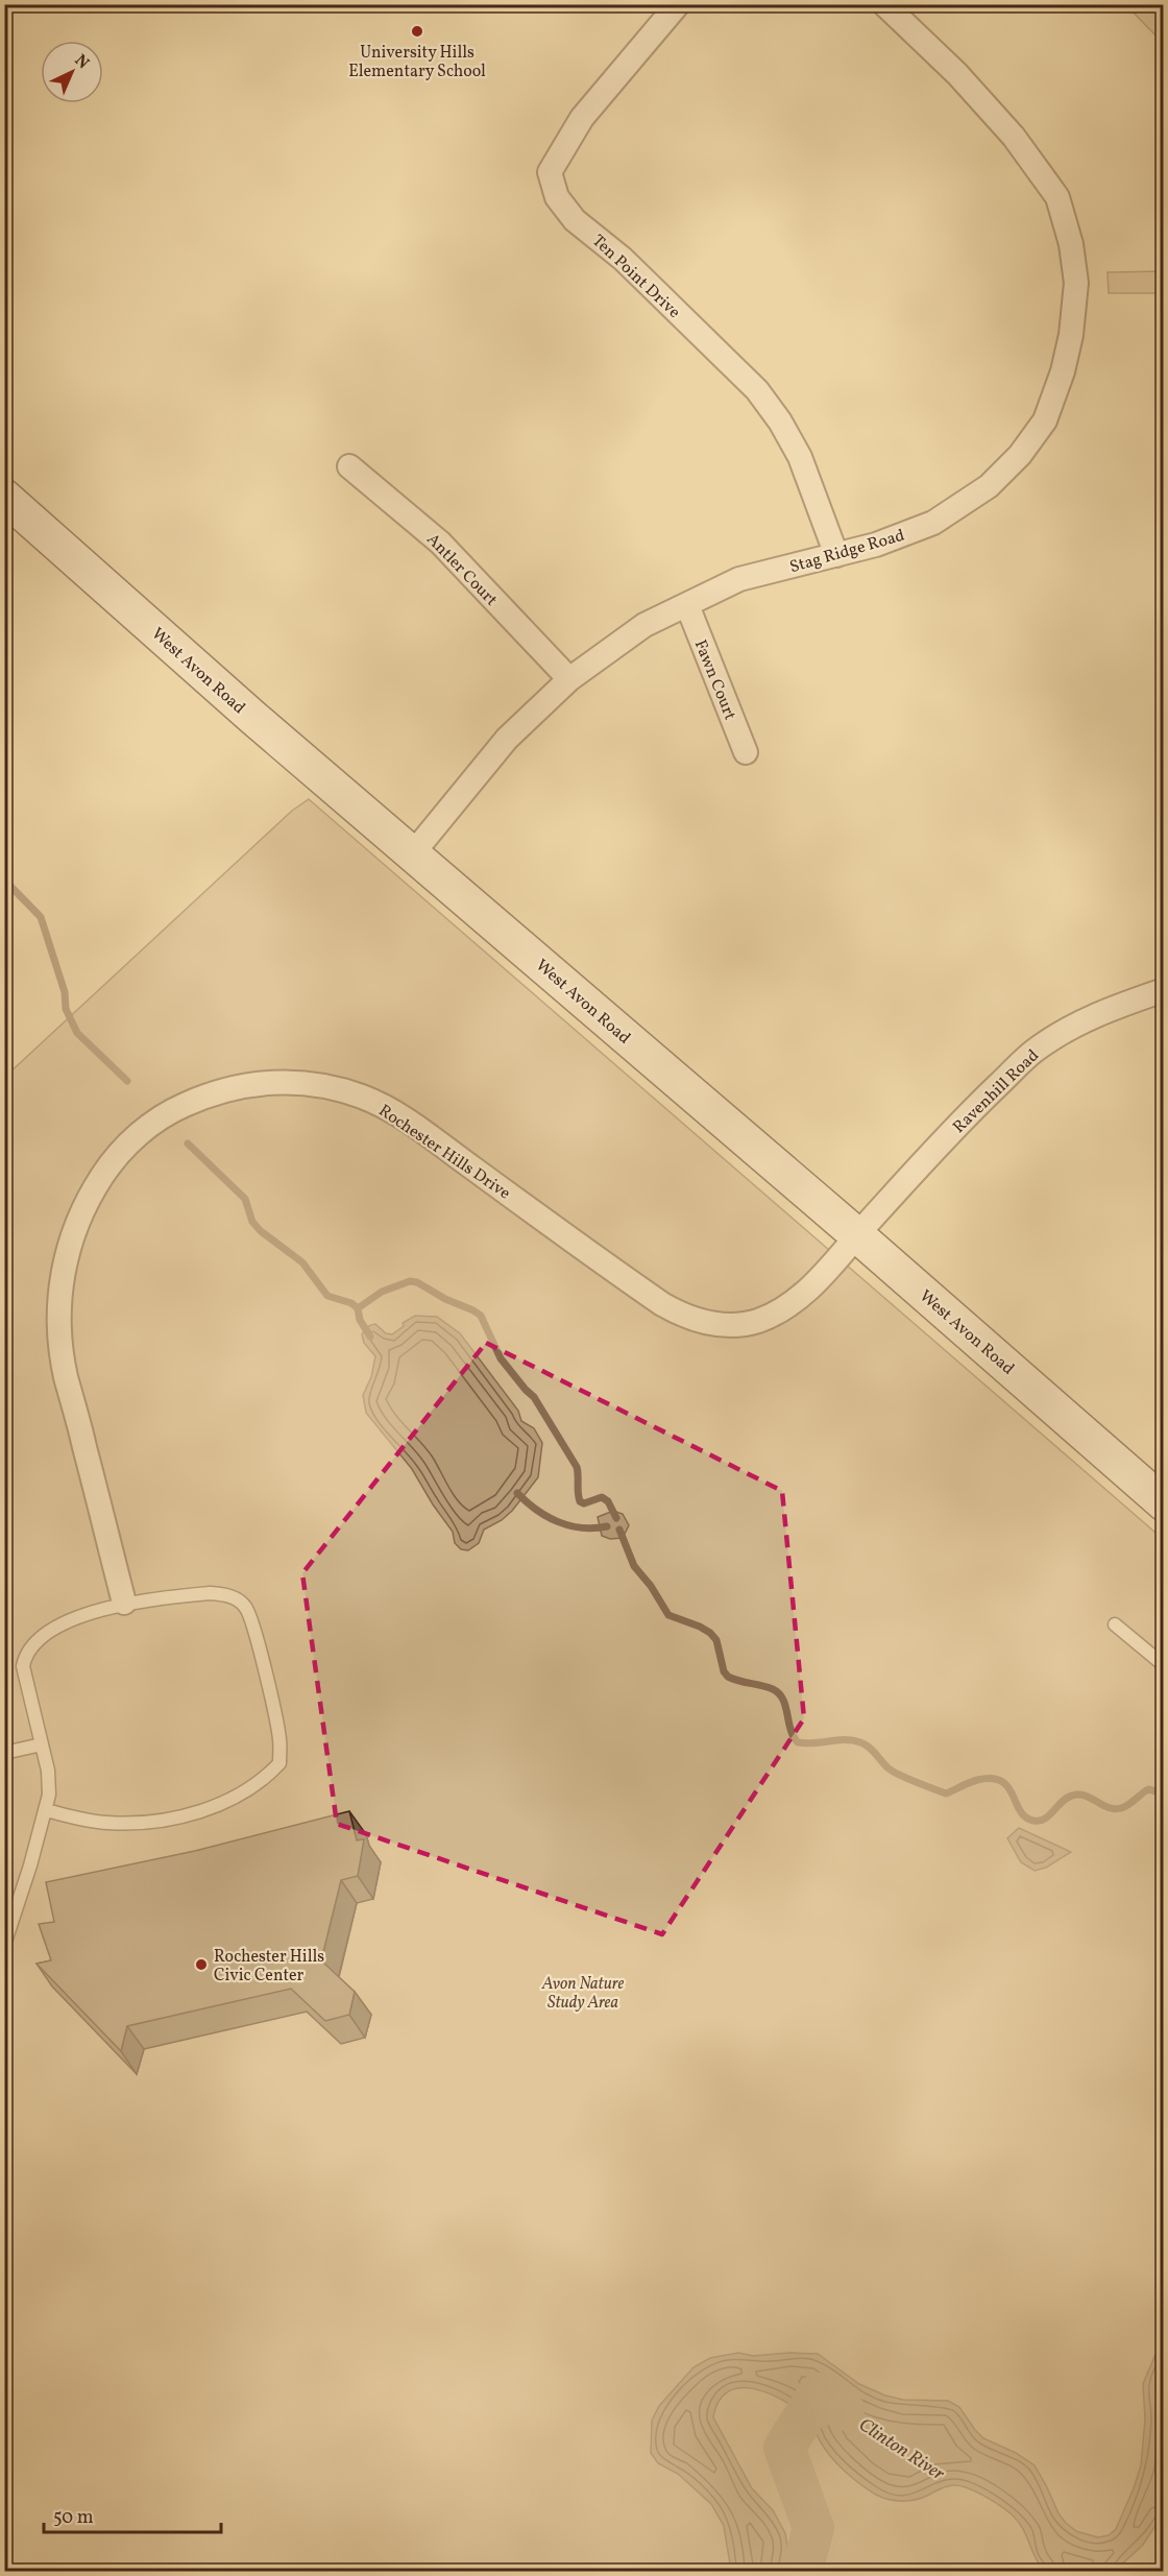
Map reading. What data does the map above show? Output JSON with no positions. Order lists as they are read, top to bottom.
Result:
{
  "streets": {
    "street": [
      "Ten Point Drive",
      "Stag Ridge Road",
      "Antler Court",
      "West Avon Road",
      "Fawn Court",
      "Ravenhill Road",
      "Rochester Hills Drive"
    ]
  },
  "crossings": [
    ["Ten Point Drive", "Stag Ridge Road"],
    ["Stag Ridge Road", "Antler Court"],
    ["Stag Ridge Road", "West Avon Road"],
    ["Stag Ridge Road", "Fawn Court"],
    ["West Avon Road", "Ravenhill Road"],
    ["West Avon Road", "Rochester Hills Drive"],
    ["Ravenhill Road", "Rochester Hills Drive"]
  ],
  "water": ["Clinton River"],
  "parks": ["Avon Nature Study Area"],
  "places": ["University Hills Elementary School", "Rochester Hills Civic Center"],
  "scale_bar": "50 m",
  "north": "top right"
}
